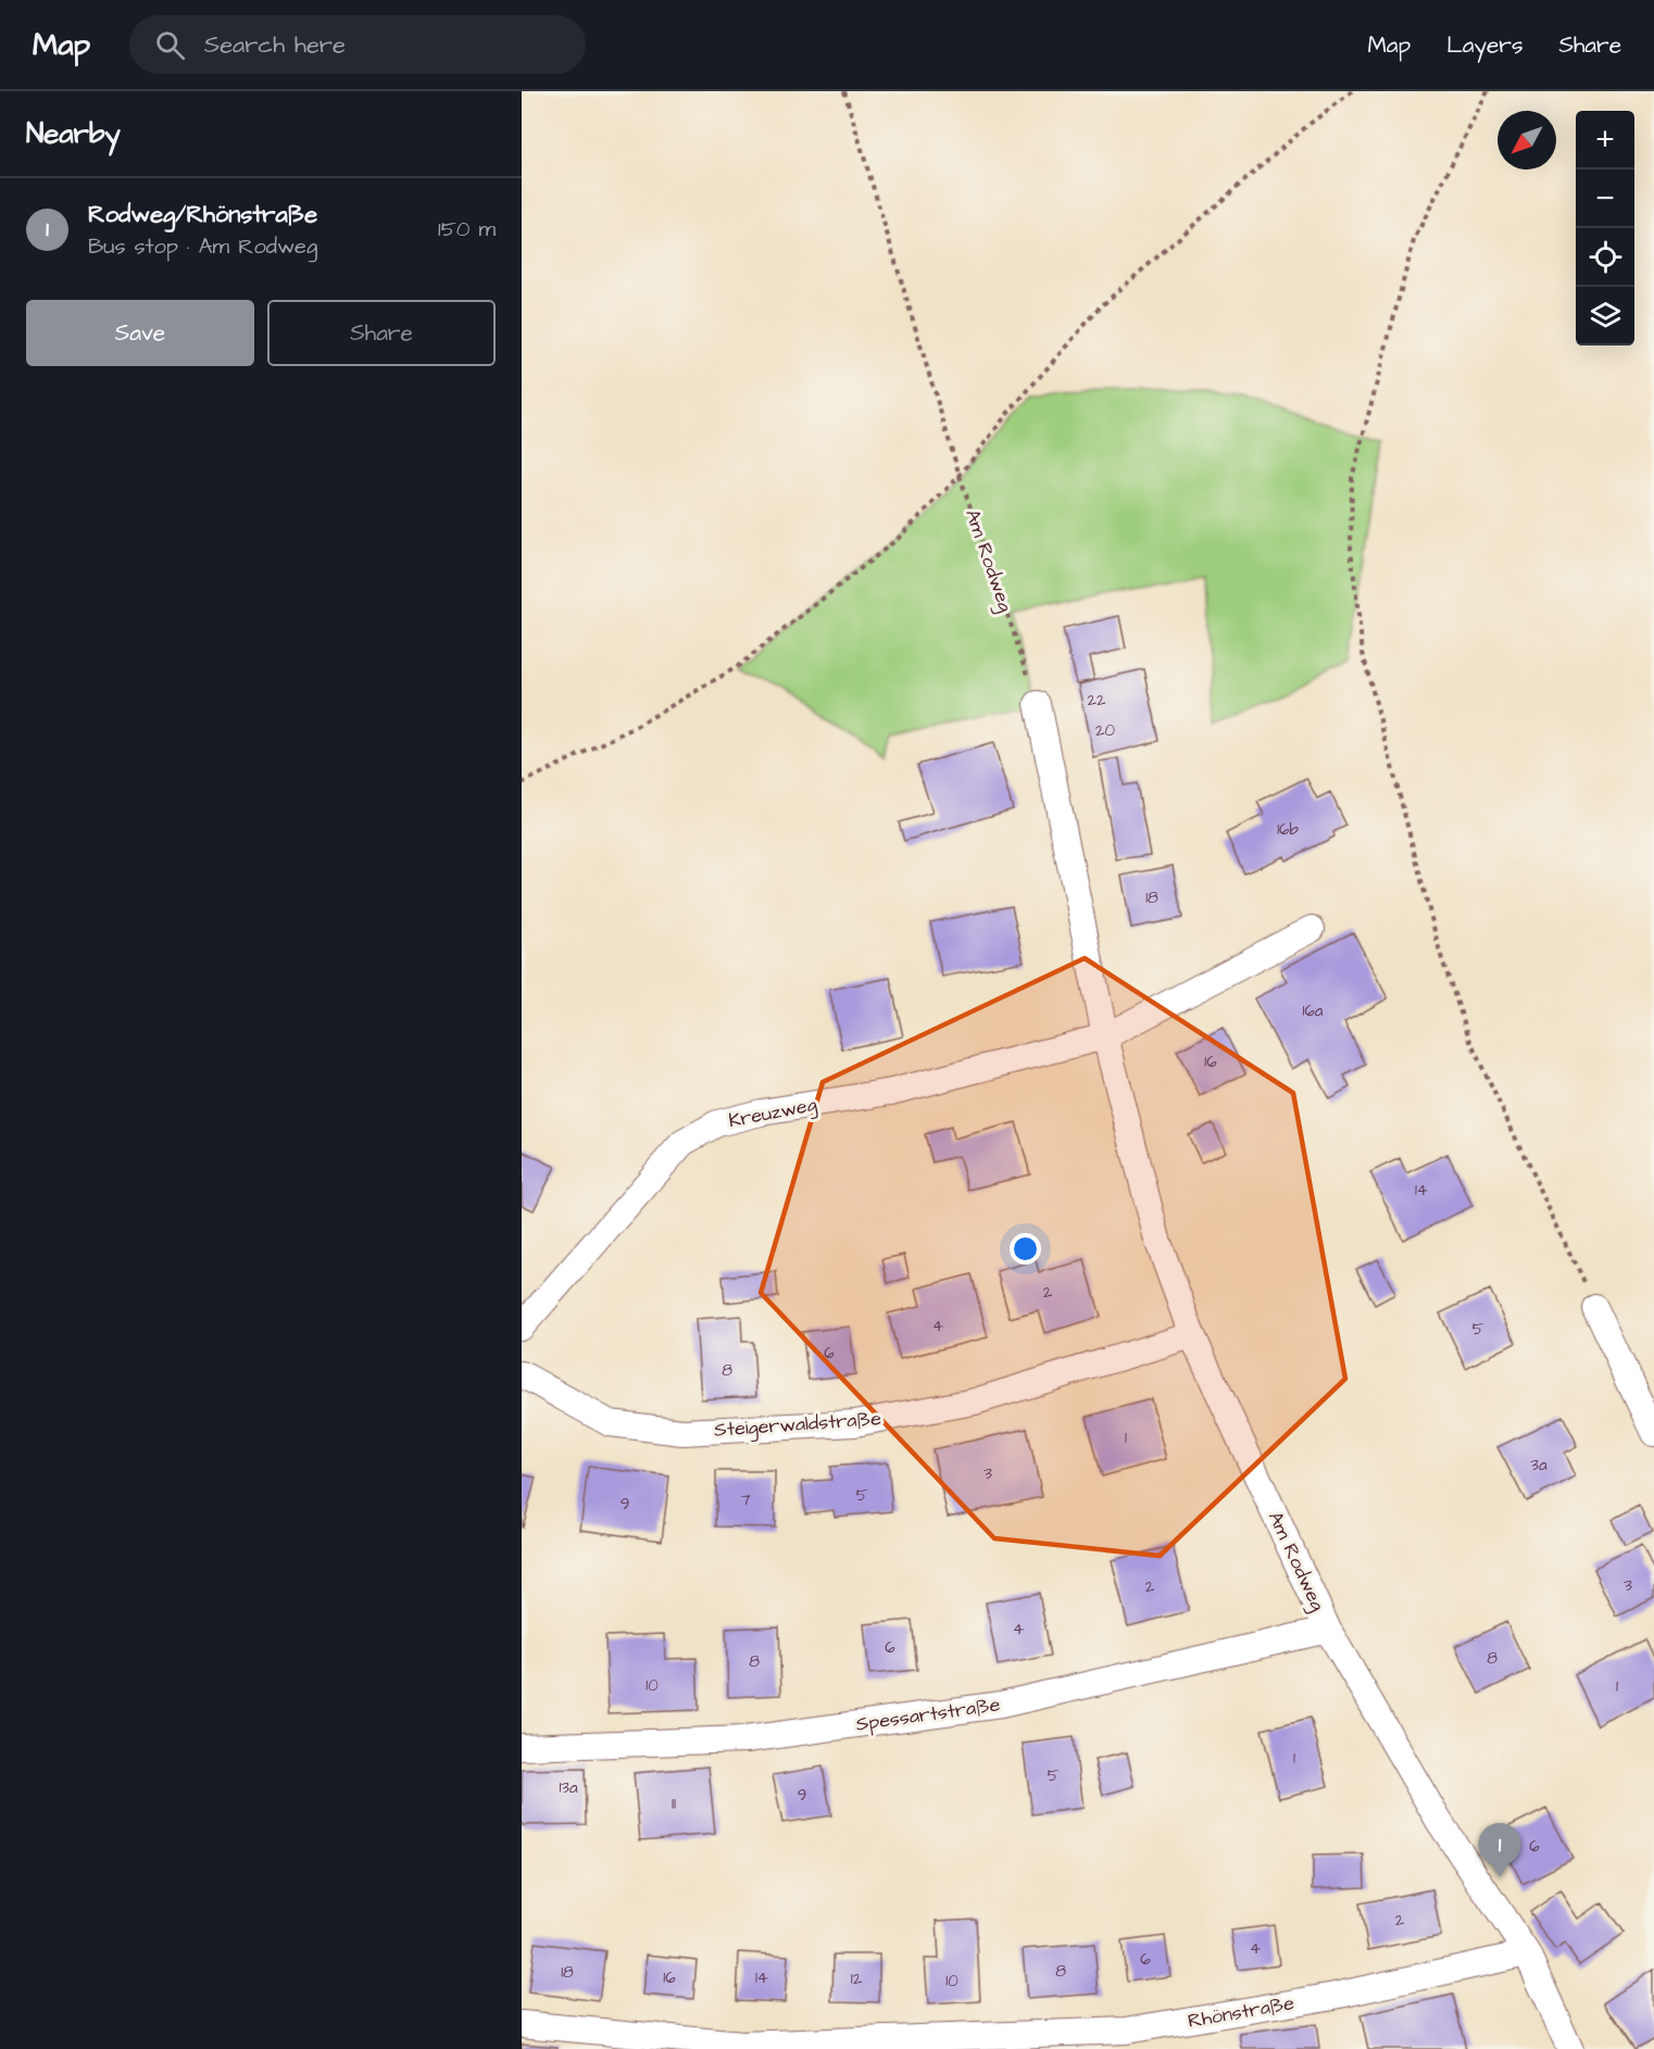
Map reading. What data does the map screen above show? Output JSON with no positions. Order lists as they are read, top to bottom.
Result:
{
  "streets": {
    "street": [
      "Am Rodweg",
      "Kreuzweg",
      "Steigerwaldstraße",
      "Spessartstraße",
      "Rhönstraße"
    ]
  },
  "crossings": [
    ["Am Rodweg", "Kreuzweg"],
    ["Am Rodweg", "Steigerwaldstraße"],
    ["Am Rodweg", "Spessartstraße"],
    ["Am Rodweg", "Rhönstraße"]
  ],
  "house_numbers": [
    "22",
    "20",
    "16b",
    "18",
    "16a",
    "16",
    "14",
    "2",
    "4",
    "5",
    "6",
    "8",
    "1",
    "3a",
    "3",
    "5",
    "7",
    "9",
    "3",
    "2",
    "4",
    "6",
    "8",
    "8",
    "10",
    "1",
    "1",
    "5",
    "13a",
    "9",
    "11",
    "6",
    "2",
    "4",
    "6",
    "8",
    "18",
    "16",
    "14",
    "12",
    "10"
  ],
  "north": "bottom left",
  "page": {
    "header": "Map",
    "search": "Search here",
    "nav": ["Map", "Layers", "Share"],
    "heading": "Nearby",
    "map_buttons": ["+", "−"],
    "list": [
      {
        "mark": "1",
        "name": "Rodweg/Rhönstraße",
        "note": "Bus stop · Am Rodweg",
        "value": "150 m"
      }
    ],
    "buttons": ["Save", "Share"],
    "pins": "1"
  }
}
